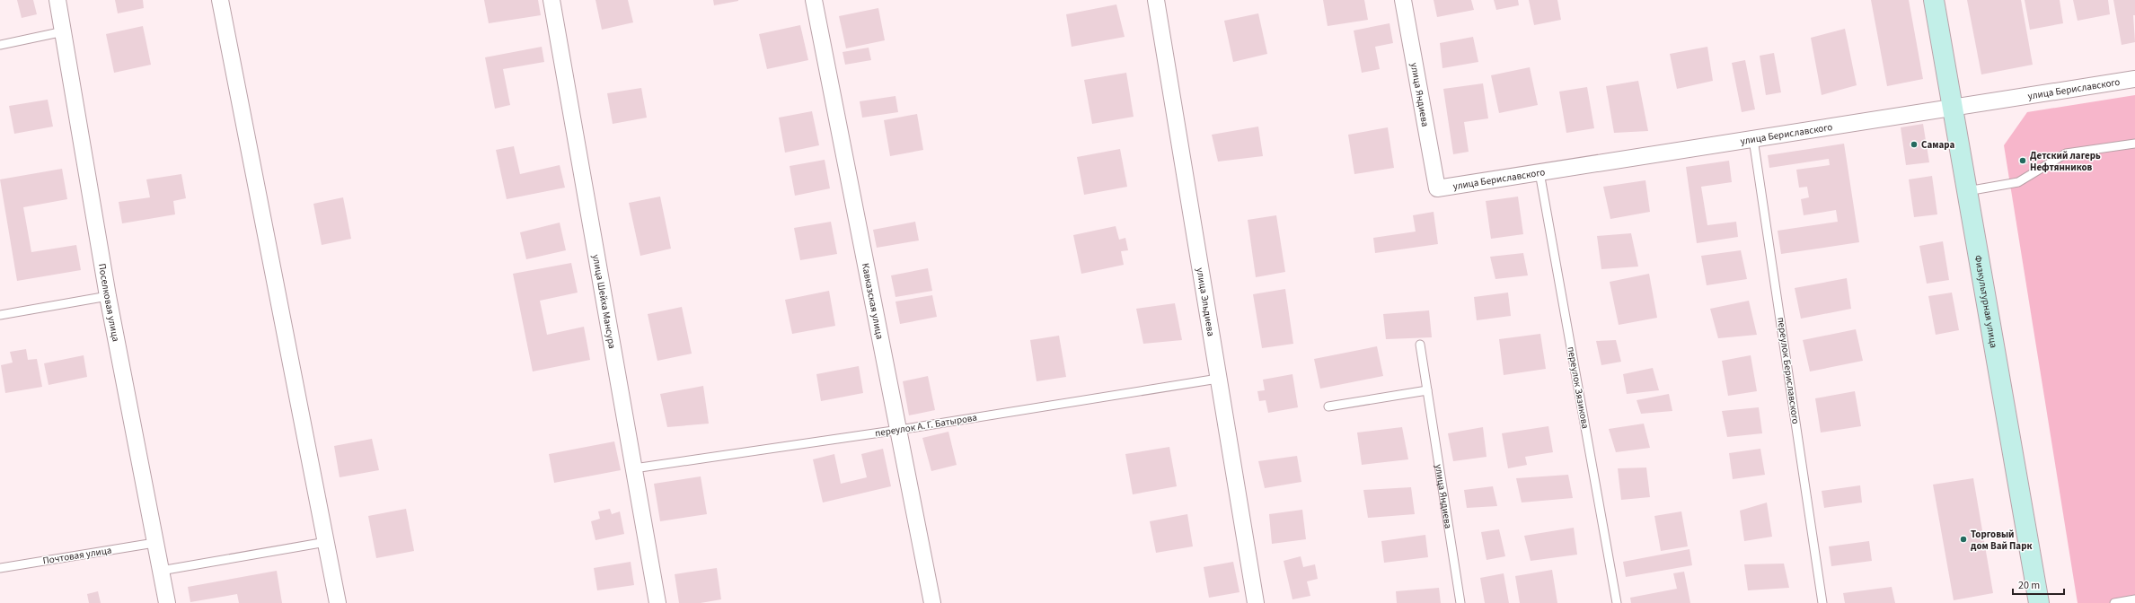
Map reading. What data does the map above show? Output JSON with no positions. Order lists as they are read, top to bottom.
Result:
{
  "streets": {
    "main road": ["Физкультурная улица"],
    "street": [
      "улица Бериславского",
      "улица Яндиева",
      "улица Шейха Мансура",
      "Кавказская улица",
      "улица Эльдиева",
      "Поселковая улица"
    ],
    "lane": [
      "переулок Бериславского",
      "переулок Зязикова",
      "переулок А. Г. Батырова",
      "Почтовая улица"
    ]
  },
  "crossings": [
    ["улица Бериславского", "улица Яндиева"],
    ["улица Бериславского", "Физкультурная улица"],
    ["улица Бериславского", "переулок Бериславского"],
    ["улица Бериславского", "переулок Зязикова"],
    ["улица Шейха Мансура", "переулок А. Г. Батырова"],
    ["Кавказская улица", "переулок А. Г. Батырова"],
    ["улица Эльдиева", "переулок А. Г. Батырова"],
    ["Поселковая улица", "Почтовая улица"]
  ],
  "places": ["Самара", "Детский лагерь Нефтянников", "Торговый дом Вай Парк"],
  "scale_bar": "20 m"
}
